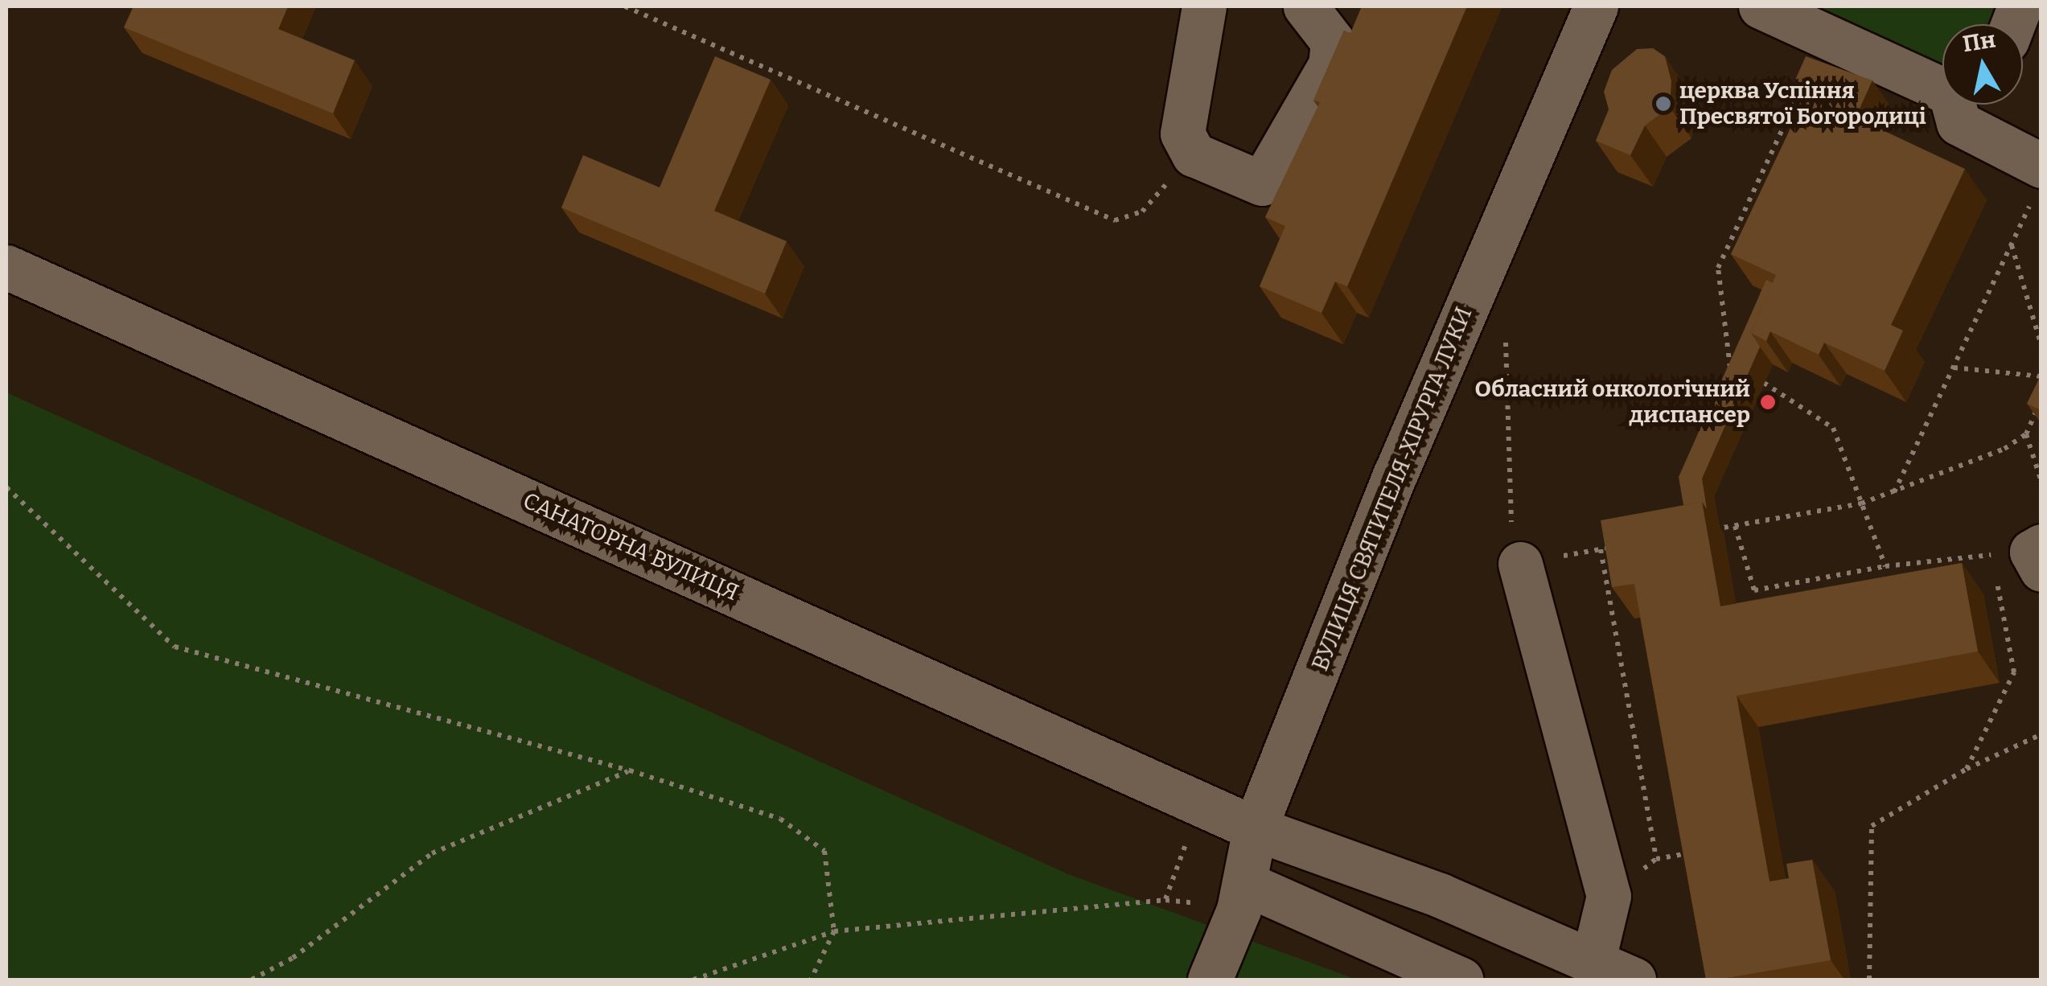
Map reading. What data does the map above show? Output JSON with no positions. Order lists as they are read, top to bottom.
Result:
{
  "streets": {
    "street": ["ВУЛИЦЯ СВЯТИТЕЛЯ-ХІРУРГА ЛУКИ", "САНАТОРНА ВУЛИЦЯ"]
  },
  "crossings": [
    ["ВУЛИЦЯ СВЯТИТЕЛЯ-ХІРУРГА ЛУКИ", "САНАТОРНА ВУЛИЦЯ"]
  ],
  "places": ["церква Успіння Пресвятої Богородиці", "Обласний онкологічний диспансер"],
  "north": "top"
}
